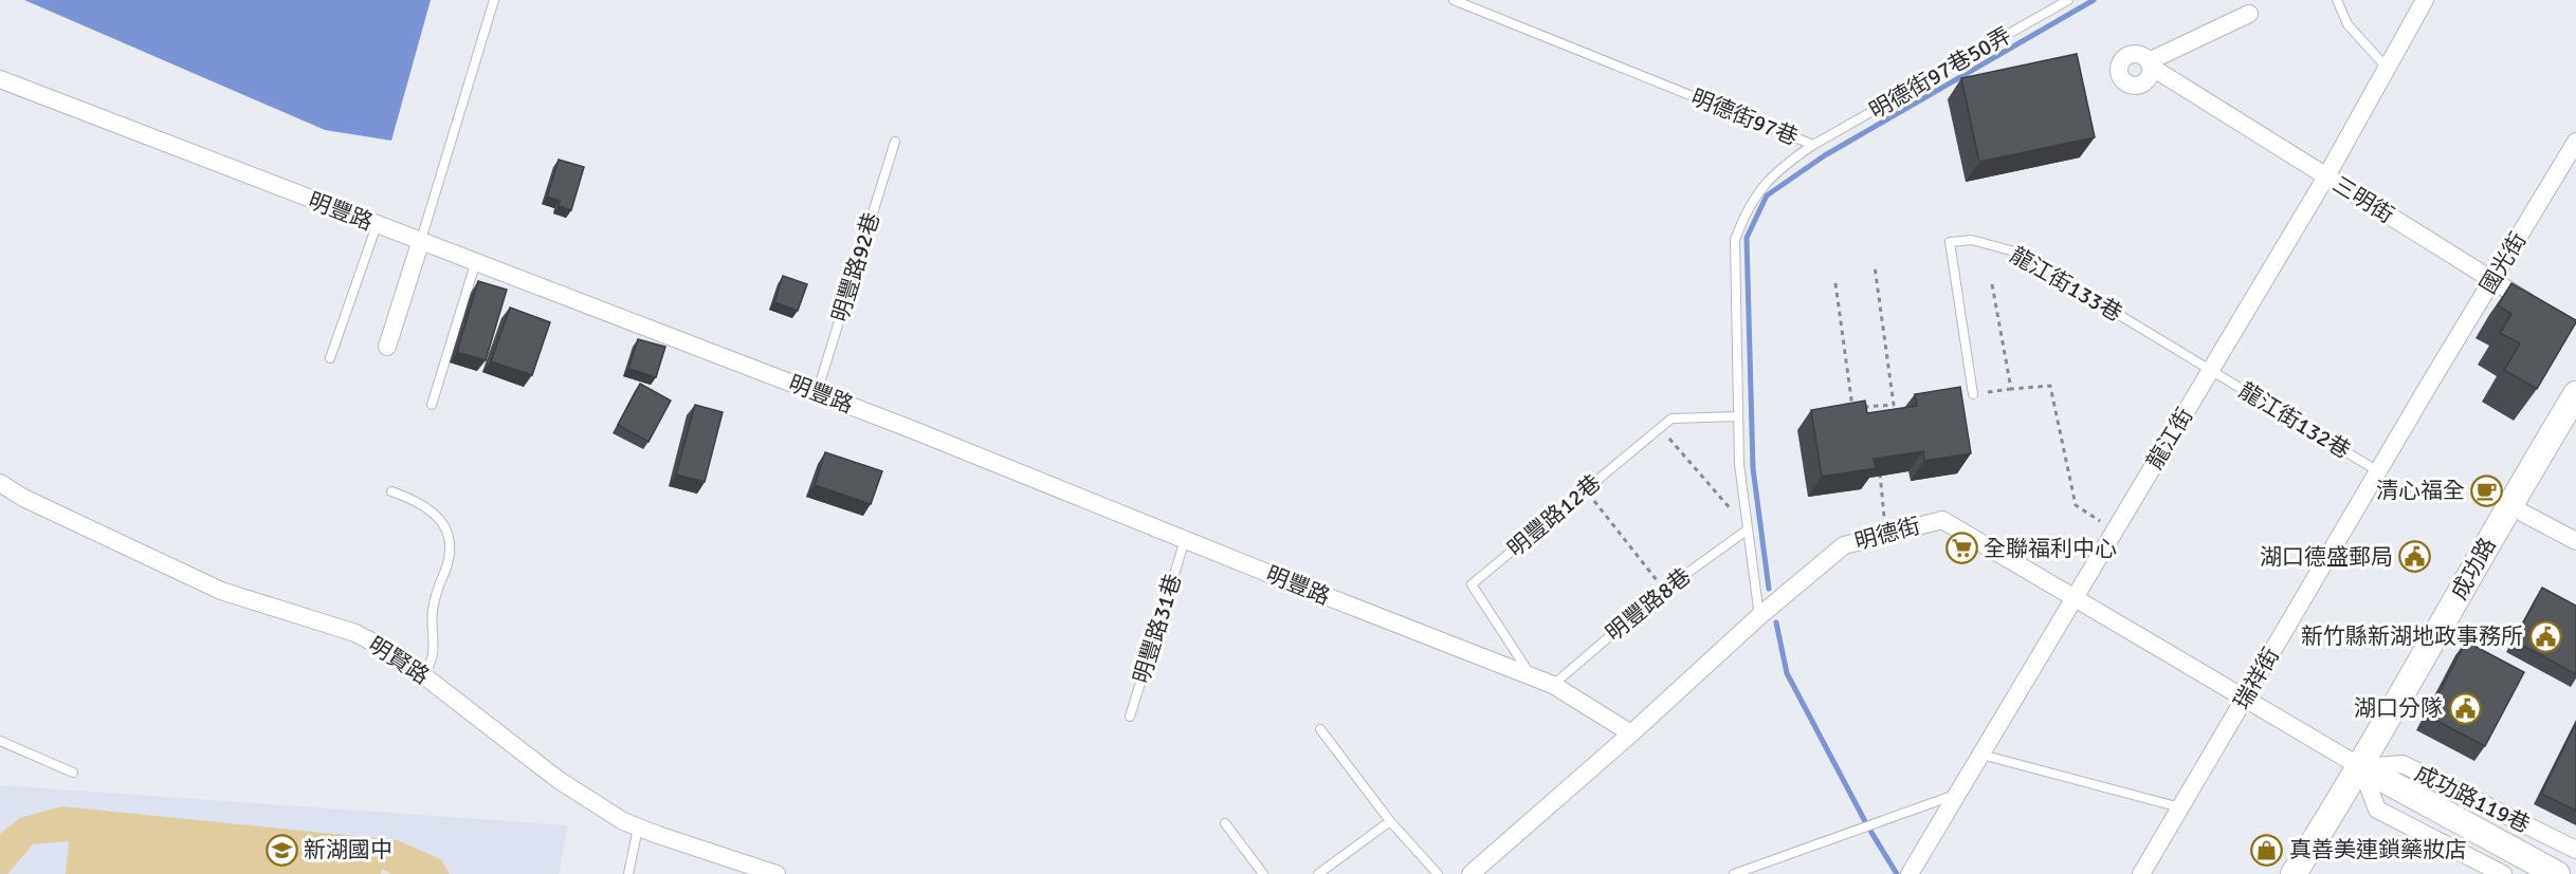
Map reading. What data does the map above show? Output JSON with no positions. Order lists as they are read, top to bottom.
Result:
{
  "streets": {
    "main road": ["成功路"],
    "street": [
      "三明街",
      "明豐路",
      "國光街",
      "龍江街",
      "明德街",
      "明賢路",
      "瑞祥街",
      "成功路119巷"
    ],
    "lane": [
      "明德街97巷50弄",
      "明德街97巷",
      "明豐路92巷",
      "龍江街133巷",
      "龍江街132巷",
      "明豐路12巷",
      "明豐路8巷",
      "明豐路31巷"
    ]
  },
  "crossings": [
    ["明德街97巷50弄", "明德街97巷"],
    ["明德街97巷", "明豐路12巷"],
    ["明德街97巷", "明德街"],
    ["明德街97巷", "明豐路8巷"],
    ["三明街", "國光街"],
    ["三明街", "龍江街"],
    ["明豐路", "明豐路92巷"],
    ["明豐路", "明豐路12巷"],
    ["明豐路", "明德街"],
    ["明豐路", "明豐路8巷"],
    ["明豐路", "明豐路31巷"],
    ["國光街", "瑞祥街"],
    ["龍江街133巷", "龍江街132巷"],
    ["龍江街133巷", "龍江街"],
    ["龍江街132巷", "龍江街"],
    ["龍江街132巷", "瑞祥街"],
    ["龍江街", "明德街"],
    ["明德街", "成功路"],
    ["明德街", "瑞祥街"],
    ["明德街", "成功路119巷"],
    ["成功路", "成功路119巷"]
  ],
  "places": {
    "cafe": ["清心福全"],
    "supermarket": ["全聯福利中心"],
    "public building": ["湖口德盛郵局", "新竹縣新湖地政事務所", "湖口分隊"],
    "school or university": ["新湖國中"],
    "shop": ["真善美連鎖藥妝店"]
  }
}
